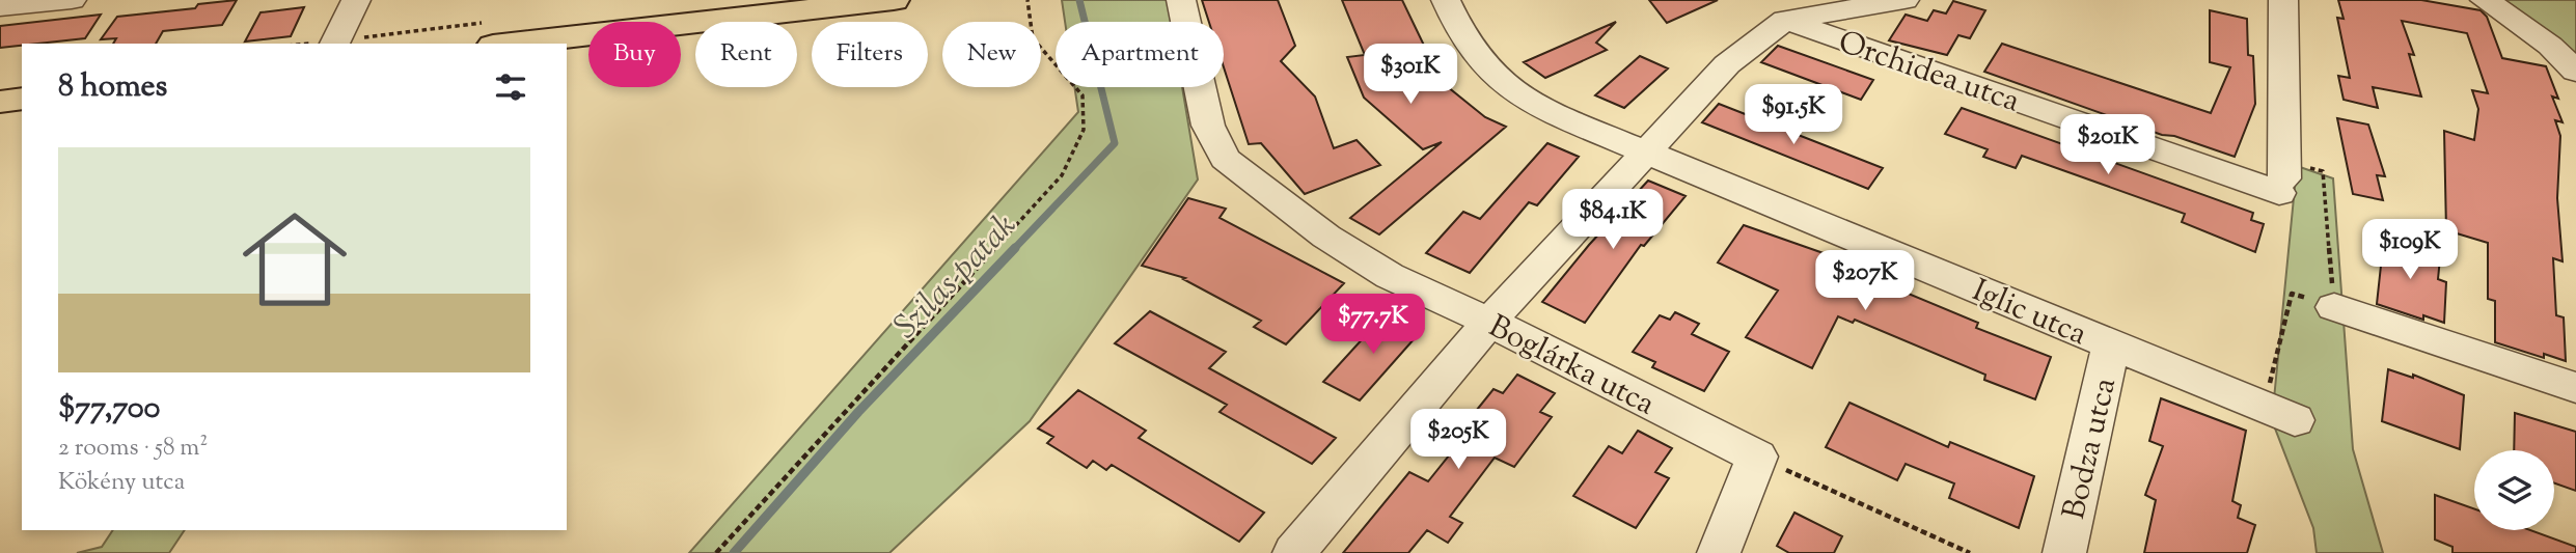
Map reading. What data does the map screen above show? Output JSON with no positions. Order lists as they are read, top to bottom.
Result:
{
  "streets": {
    "street": [
      "Orchidea utca",
      "Iglic utca",
      "Boglárka utca",
      "Bodza utca"
    ]
  },
  "crossings": [
    ["Iglic utca", "Bodza utca"]
  ],
  "water": ["Szilas-patak"],
  "page": {
    "chip": [
      "Buy",
      "Rent",
      "Filters",
      "New",
      "Apartment"
    ],
    "price": [
      "$301K",
      "$91.5K",
      "$201K",
      "$84.1K",
      "$109K",
      "$207K",
      "$77.7K",
      "$205K"
    ],
    "heading": "8 homes",
    "list": [
      {
        "name": "$77,700",
        "note": "2 rooms · 58 m² · Kökény utca"
      }
    ]
  }
}
